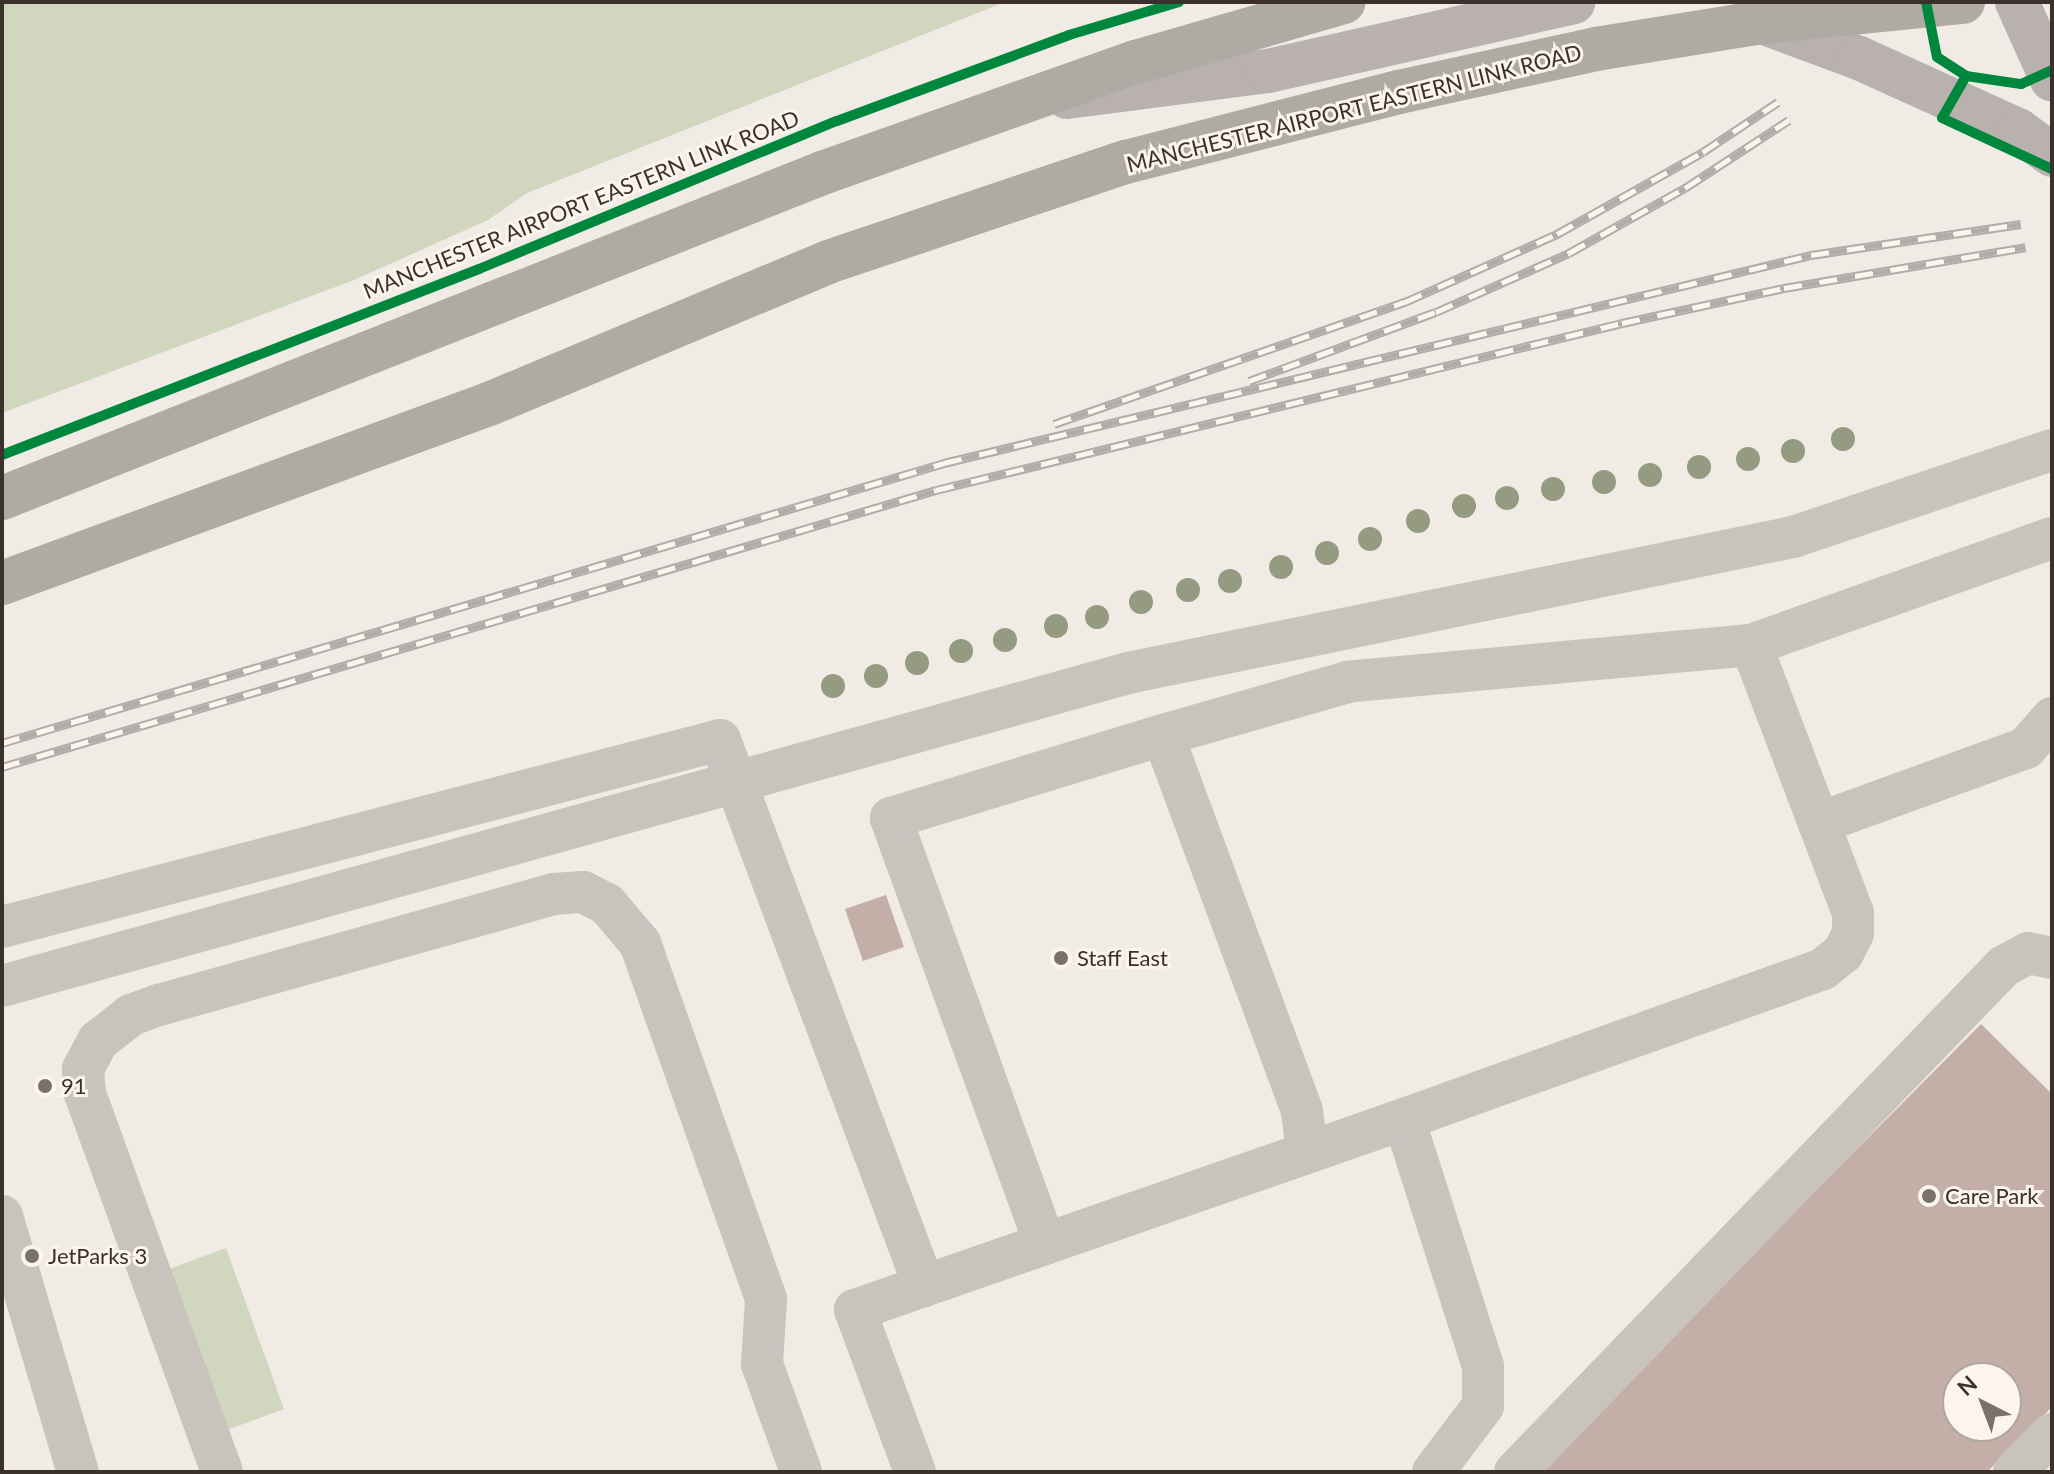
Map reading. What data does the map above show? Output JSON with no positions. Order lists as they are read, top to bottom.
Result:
{
  "streets": {
    "highway": ["MANCHESTER AIRPORT EASTERN LINK ROAD"]
  },
  "places": [
    "Staff East",
    "91",
    "Care Park",
    "JetParks 3"
  ],
  "north": "top left"
}
